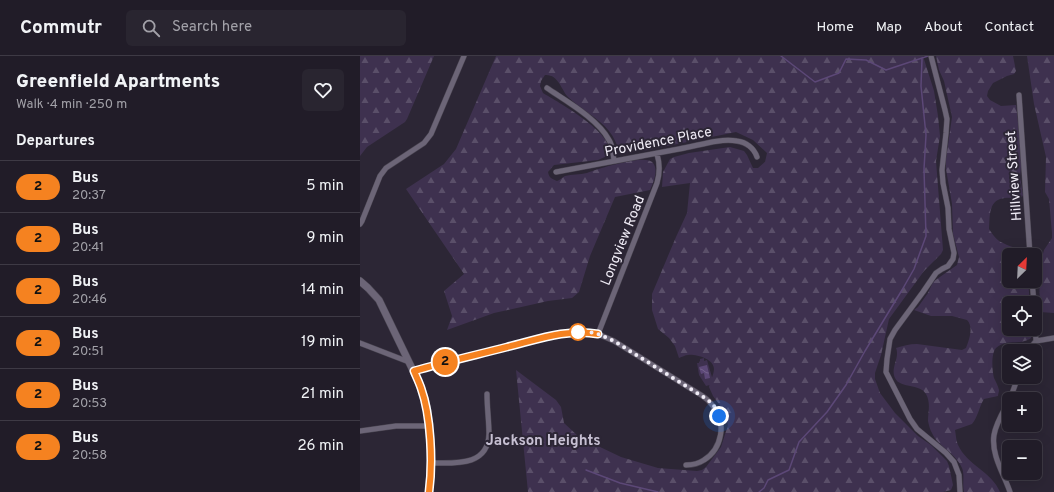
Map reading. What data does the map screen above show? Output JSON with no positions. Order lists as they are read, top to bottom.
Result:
{
  "streets": {
    "street": ["Providence Place", "Hillview Street", "Longview Road"]
  },
  "crossings": [
    ["Providence Place", "Longview Road"]
  ],
  "districts": ["Jackson Heights"],
  "lines": ["bus line 2"],
  "north": "top right",
  "page": {
    "header": "Commutr",
    "search": "Search here",
    "nav": [
      "Home",
      "Map",
      "About",
      "Contact"
    ],
    "heading": [
      ["Greenfield Apartments", "Walk · 4 min · 250 m"],
      "Departures"
    ],
    "on_map": "2",
    "list": [
      {
        "mark": "2",
        "name": "Bus",
        "note": "20:37",
        "value": "5 min"
      },
      {
        "mark": "2",
        "name": "Bus",
        "note": "20:41",
        "value": "9 min"
      },
      {
        "mark": "2",
        "name": "Bus",
        "note": "20:46",
        "value": "14 min"
      },
      {
        "mark": "2",
        "name": "Bus",
        "note": "20:51",
        "value": "19 min"
      },
      {
        "mark": "2",
        "name": "Bus",
        "note": "20:53",
        "value": "21 min"
      },
      {
        "mark": "2",
        "name": "Bus",
        "note": "20:58",
        "value": "26 min"
      }
    ],
    "map_buttons": ["+", "−"]
  }
}
